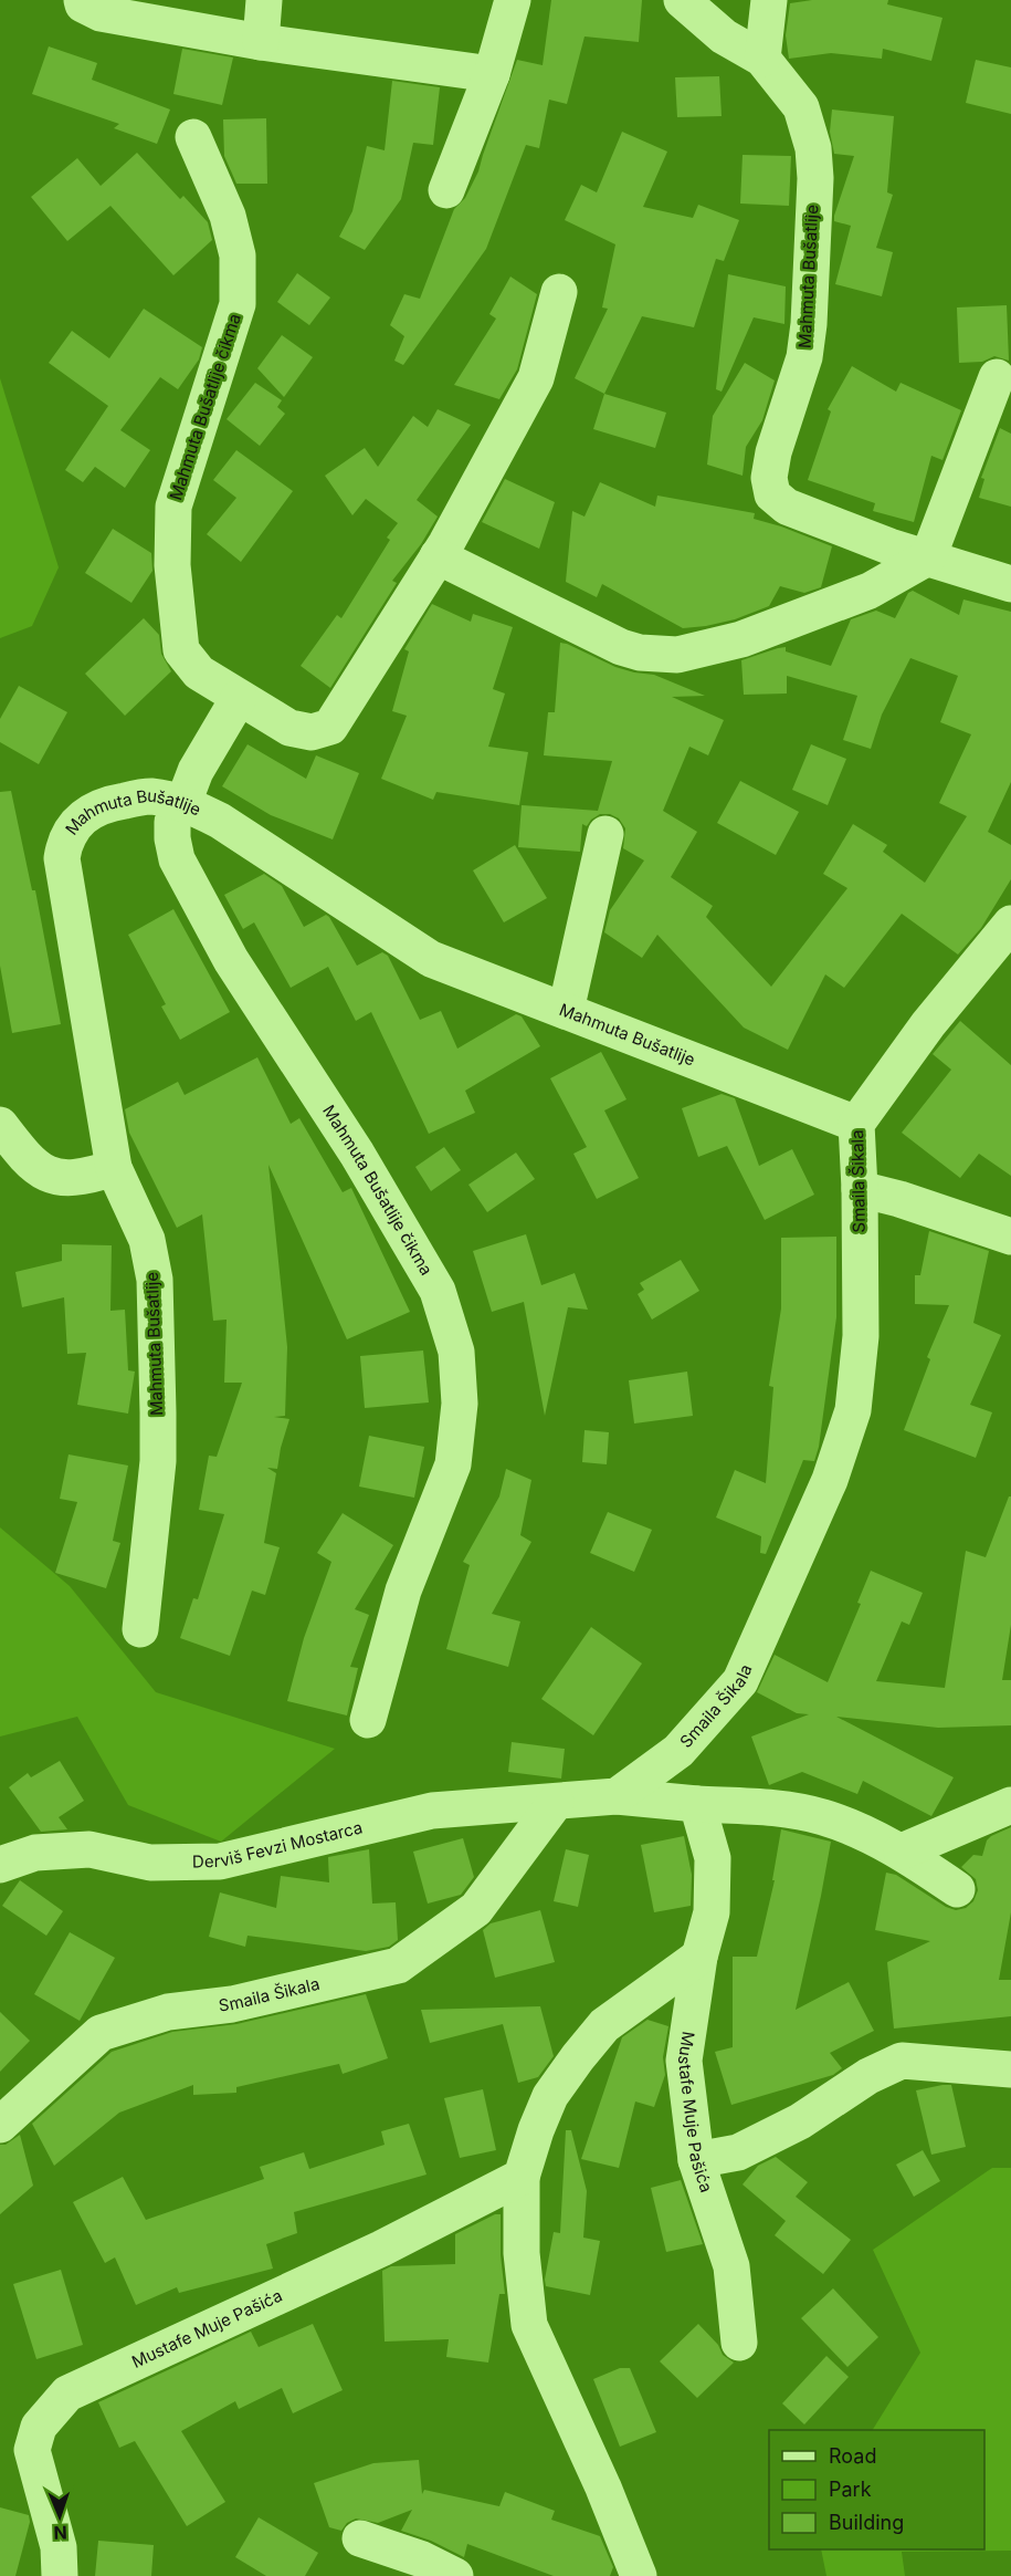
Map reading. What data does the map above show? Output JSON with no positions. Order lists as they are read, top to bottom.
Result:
{
  "streets": {
    "street": [
      "Mahmuta Bušatlije",
      "Mahmuta Bušatlije čikma",
      "Smaila Šikala",
      "Derviš Fevzi Mostarca",
      "Mustafe Muje Pašića"
    ]
  },
  "crossings": [
    ["Mahmuta Bušatlije", "Mahmuta Bušatlije čikma"],
    ["Mahmuta Bušatlije", "Smaila Šikala"],
    ["Smaila Šikala", "Derviš Fevzi Mostarca"]
  ],
  "legend": ["Road", "Park", "Building"],
  "north": "bottom"
}
